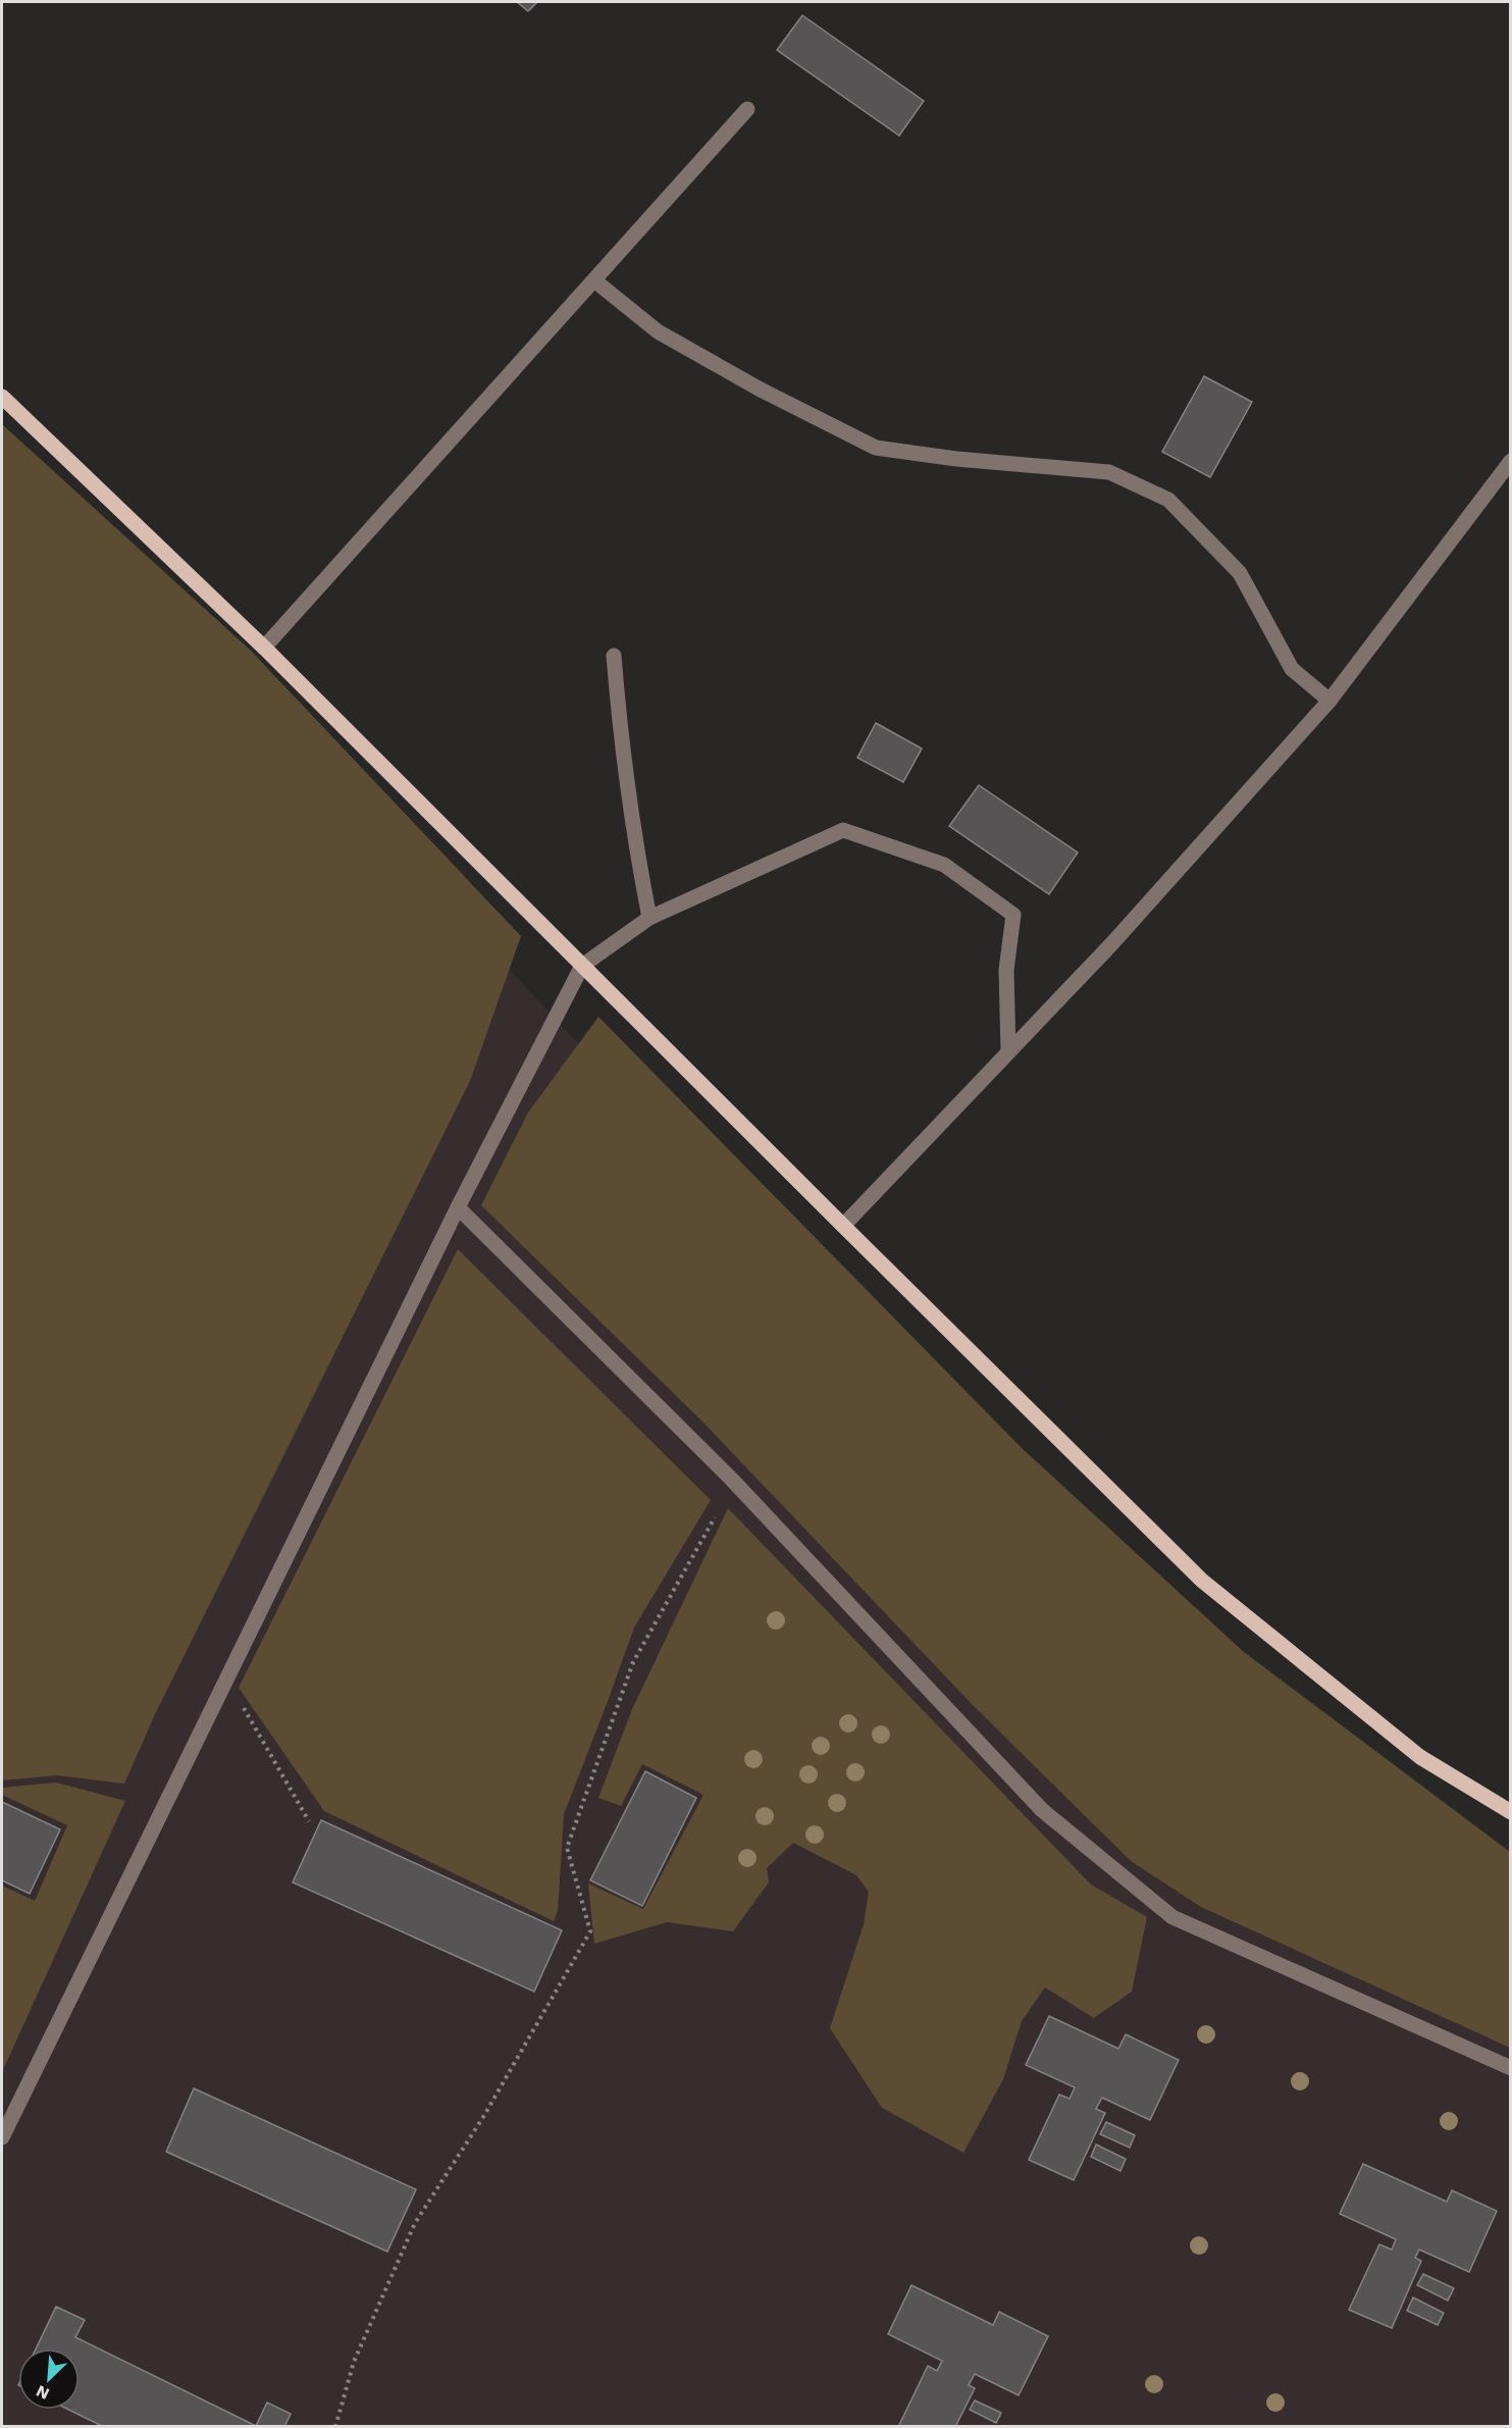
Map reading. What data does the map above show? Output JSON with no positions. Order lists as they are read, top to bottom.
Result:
{
  "north": "bottom left"
}
